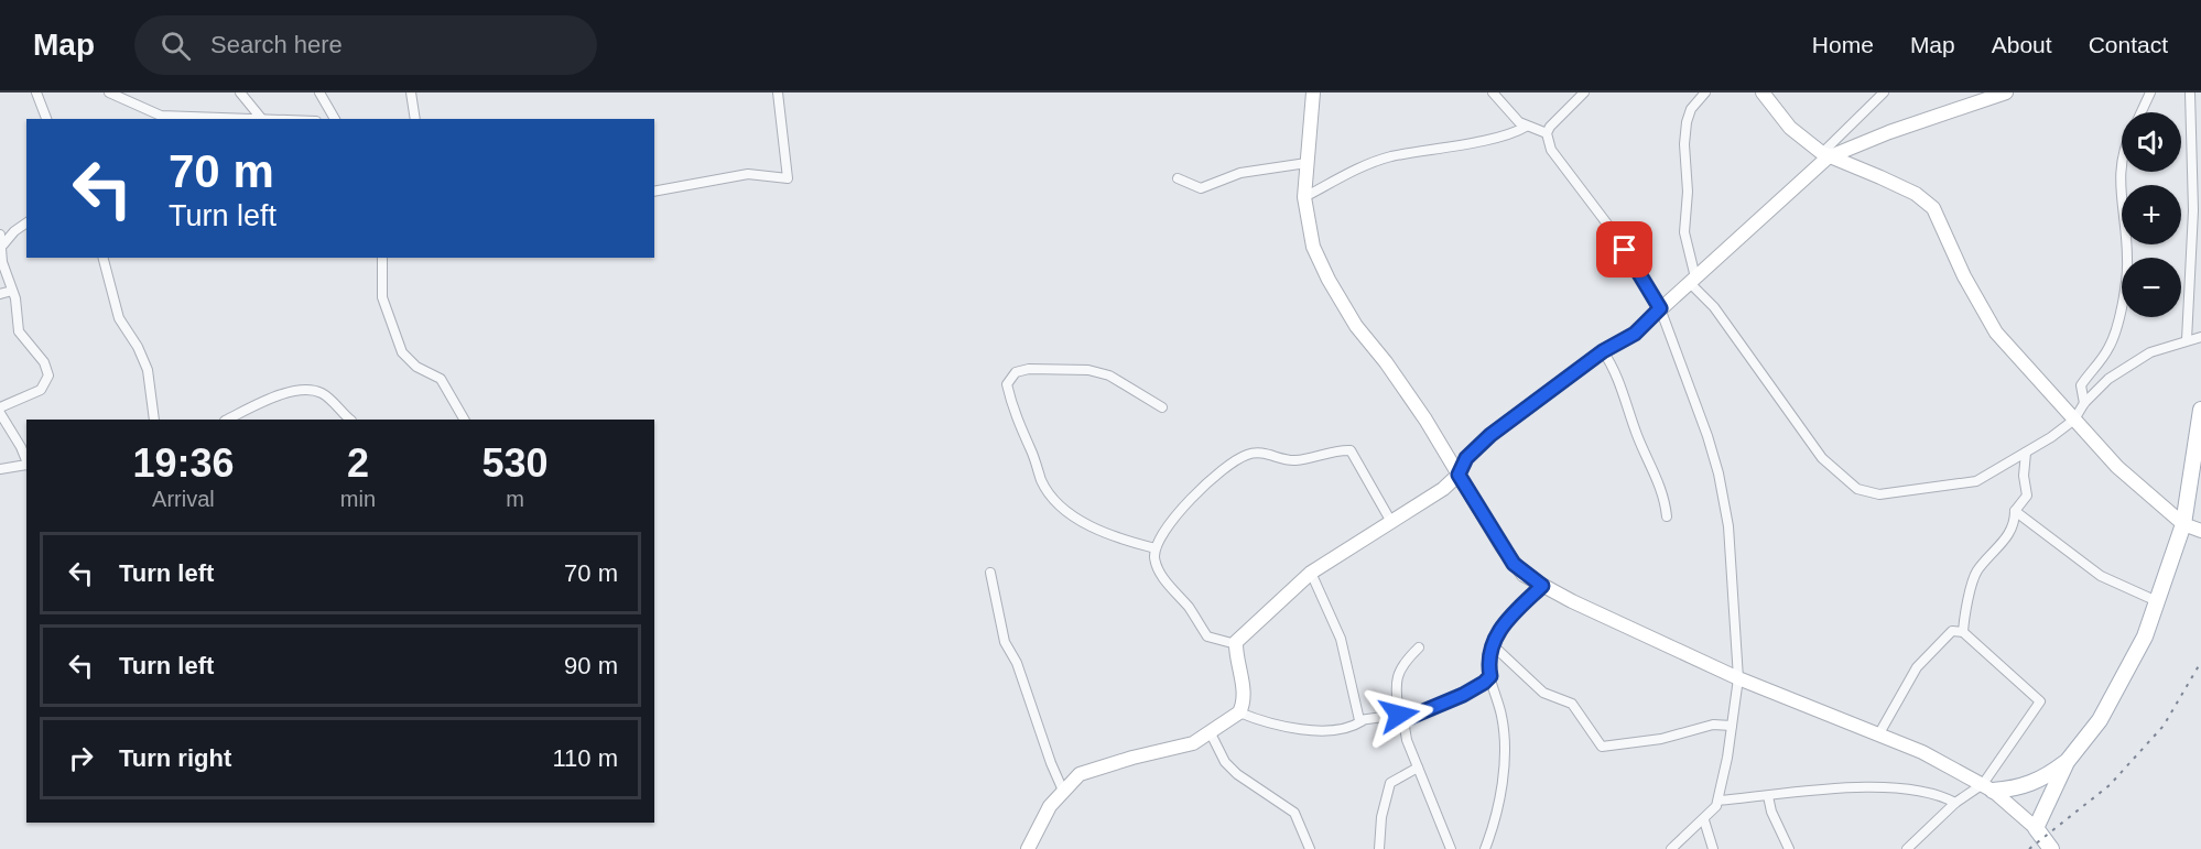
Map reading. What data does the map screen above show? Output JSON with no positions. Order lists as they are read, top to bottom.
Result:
{
  "page": {
    "header": "Map",
    "search": "Search here",
    "nav": [
      "Home",
      "Map",
      "About",
      "Contact"
    ],
    "map_buttons": ["+", "−"],
    "turn": ["70 m", "Turn left"],
    "eta": [
      "19:36",
      "Arrival",
      "2",
      "min",
      "530",
      "m"
    ],
    "list": [
      {
        "name": "Turn left",
        "value": "70 m"
      },
      {
        "name": "Turn left",
        "value": "90 m"
      },
      {
        "name": "Turn right",
        "value": "110 m"
      }
    ]
  }
}
